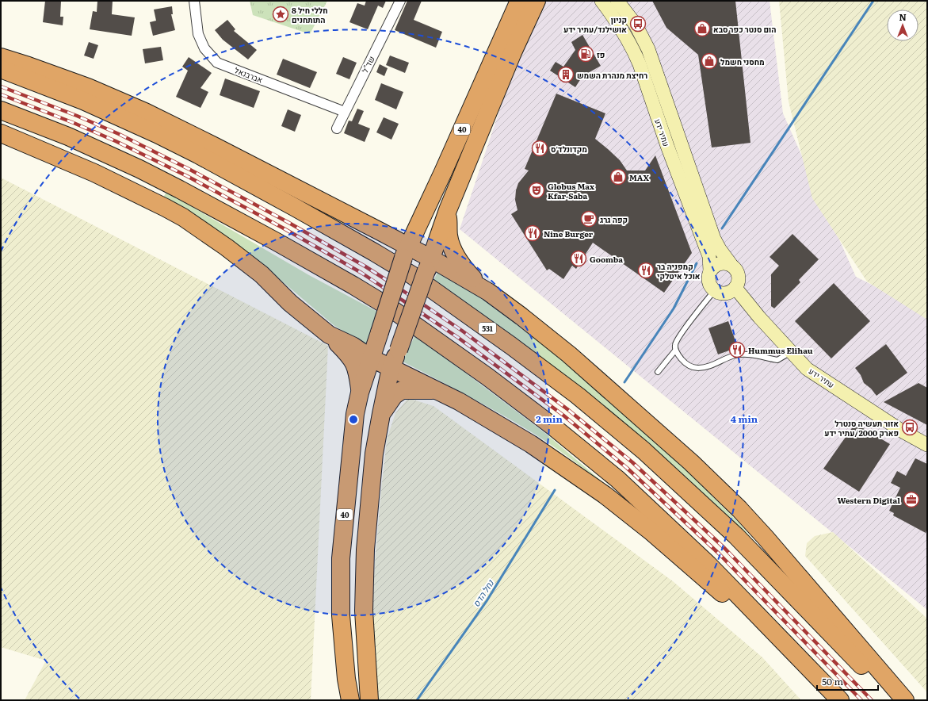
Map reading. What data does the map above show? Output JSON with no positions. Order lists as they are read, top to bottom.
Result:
{
  "streets": {
    "highway": ["40", "531"],
    "street": ["שד\"ל", "אברבנאל", "עתיר ידע"]
  },
  "crossings": [
    ["שד\"ל", "אברבנאל"]
  ],
  "water": ["נחל הדס"],
  "places": {
    "place": ["8 חללי חיל התותחנים"],
    "bus stop": ["קניון אושילנד/עתיר ידע", "אזור תעשיה סנטרל פארק 2000/עתיר ידע"],
    "shop": ["הום סנטר כפר סבא", "מחסני חשמל", "MAX"],
    "fuel station": ["פז"],
    "building": ["רחיצת מנהרת השמש"],
    "restaurant": [
      "מקדונלד'ס",
      "Nine Burger",
      "Goomba",
      "קמפניה בר אוכל איטלקי",
      "Hummus Elihau"
    ],
    "theatre": ["Globus Max Kfar-Saba"],
    "cafe": ["קפה גרג"],
    "office": ["Western Digital"]
  },
  "scale_bar": "50 m",
  "north": "top",
  "rings": ["2 min", "4 min"]
}
